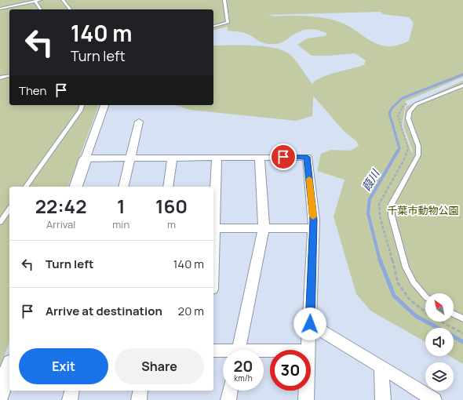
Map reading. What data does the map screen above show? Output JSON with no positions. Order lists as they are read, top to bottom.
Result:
{
  "water": ["葭川"],
  "parks": ["千葉市動物公園"],
  "north": "top left",
  "page": {
    "turn": ["140 m", "Turn left"],
    "then": "Then",
    "eta": [
      "22:42",
      "Arrival",
      "1",
      "min",
      "160",
      "m"
    ],
    "list": [
      {
        "name": "Turn left",
        "value": "140 m"
      },
      {
        "name": "Arrive at destination",
        "value": "20 m"
      }
    ],
    "buttons": ["Exit", "Share"],
    "speed": "20 km/h",
    "limit": "30"
  }
}
